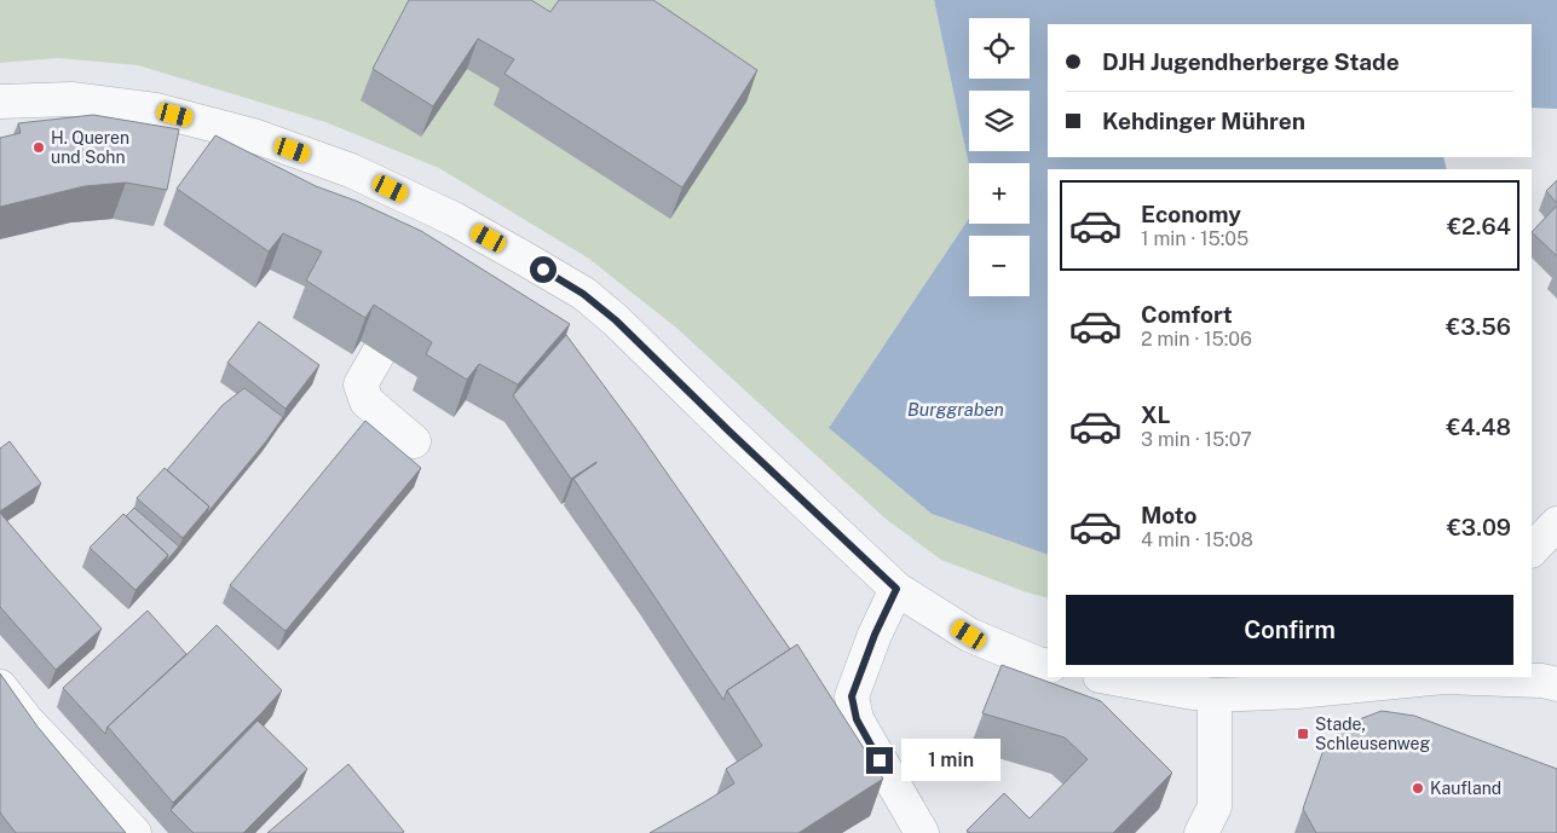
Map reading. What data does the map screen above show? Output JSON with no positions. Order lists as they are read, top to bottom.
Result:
{
  "water": ["Burggraben"],
  "places": {
    "other": ["H. Queren und Sohn", "Kaufland"],
    "transit": ["Stade, Schleusenweg"]
  },
  "page": {
    "map_buttons": ["+", "−"],
    "banner": ["DJH Jugendherberge Stade", "Kehdinger Mühren"],
    "list": [
      {
        "name": "Economy",
        "note": "1 min · 15:05",
        "value": "€2.64"
      },
      {
        "name": "Comfort",
        "note": "2 min · 15:06",
        "value": "€3.56"
      },
      {
        "name": "XL",
        "note": "3 min · 15:07",
        "value": "€4.48"
      },
      {
        "name": "Moto",
        "note": "4 min · 15:08",
        "value": "€3.09"
      }
    ],
    "buttons": "Confirm",
    "bubble": "1 min"
  }
}
